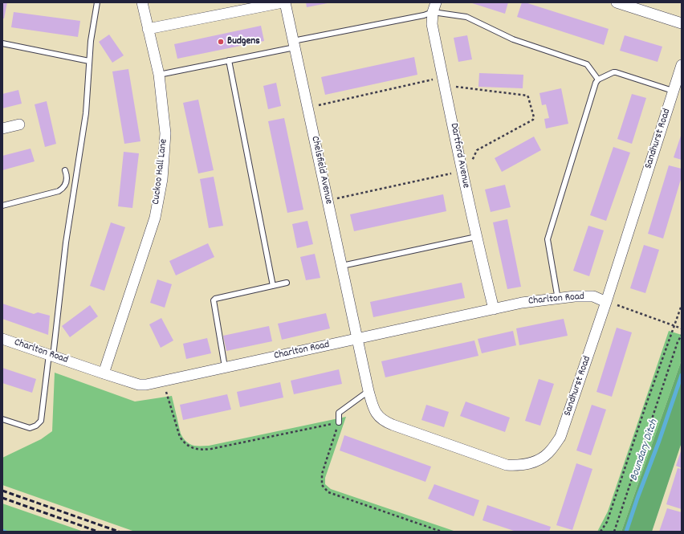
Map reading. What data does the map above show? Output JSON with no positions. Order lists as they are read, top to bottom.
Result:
{
  "streets": {
    "street": [
      "Sandhurst Road",
      "Dartford Avenue",
      "Chelsfield Avenue",
      "Cuckoo Hall Lane",
      "Charlton Road"
    ]
  },
  "crossings": [
    ["Sandhurst Road", "Chelsfield Avenue"],
    ["Sandhurst Road", "Charlton Road"],
    ["Dartford Avenue", "Charlton Road"],
    ["Chelsfield Avenue", "Charlton Road"],
    ["Cuckoo Hall Lane", "Charlton Road"]
  ],
  "water": ["Boundary Ditch"],
  "places": ["Budgens"]
}
